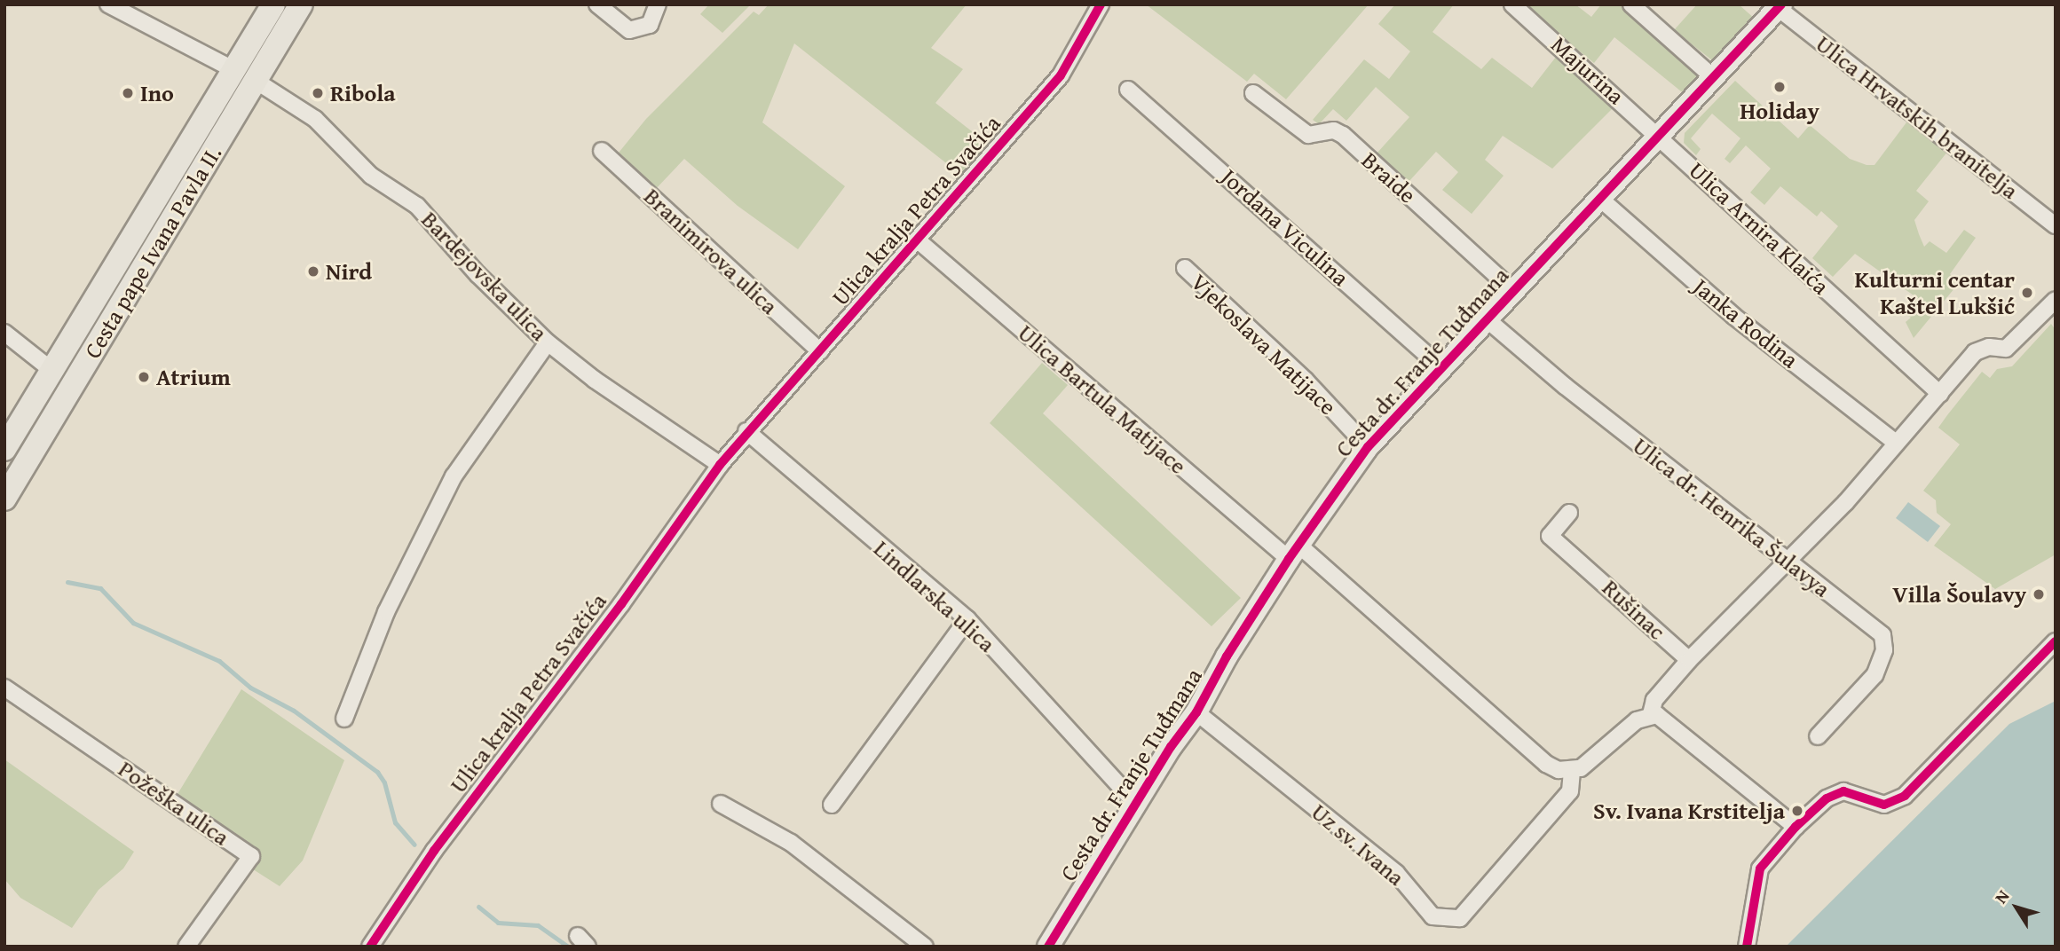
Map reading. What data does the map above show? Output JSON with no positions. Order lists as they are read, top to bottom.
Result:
{
  "streets": {
    "main road": ["Cesta pape Ivana Pavla II.", "Cesta dr. Franje Tuđmana"],
    "street": [
      "Majurina",
      "Ulica Hrvatskih branitelja",
      "Braide",
      "Ulica kralja Petra Svačića",
      "Jordana Viculina",
      "Ulica Arnira Klaića",
      "Branimirova ulica",
      "Bardejovska ulica",
      "Janka Rodina",
      "Vjekoslava Matijace",
      "Ulica Bartula Matijace",
      "Ulica dr. Henrika Šulavya",
      "Lindlarska ulica",
      "Rušinac",
      "Požeška ulica",
      "Uz sv. Ivana"
    ]
  },
  "crossings": [
    ["Majurina", "Ulica Arnira Klaića"],
    ["Majurina", "Cesta dr. Franje Tuđmana"],
    ["Ulica Hrvatskih branitelja", "Cesta dr. Franje Tuđmana"],
    ["Braide", "Cesta dr. Franje Tuđmana"],
    ["Ulica kralja Petra Svačića", "Branimirova ulica"],
    ["Ulica kralja Petra Svačića", "Bardejovska ulica"],
    ["Ulica kralja Petra Svačića", "Ulica Bartula Matijace"],
    ["Ulica kralja Petra Svačića", "Lindlarska ulica"],
    ["Jordana Viculina", "Cesta dr. Franje Tuđmana"],
    ["Ulica Arnira Klaića", "Cesta dr. Franje Tuđmana"],
    ["Cesta pape Ivana Pavla II.", "Bardejovska ulica"],
    ["Janka Rodina", "Cesta dr. Franje Tuđmana"],
    ["Vjekoslava Matijace", "Cesta dr. Franje Tuđmana"],
    ["Cesta dr. Franje Tuđmana", "Ulica Bartula Matijace"],
    ["Cesta dr. Franje Tuđmana", "Ulica dr. Henrika Šulavya"],
    ["Cesta dr. Franje Tuđmana", "Lindlarska ulica"],
    ["Cesta dr. Franje Tuđmana", "Uz sv. Ivana"]
  ],
  "places": [
    "Holiday",
    "Ino",
    "Ribola",
    "Nird",
    "Kulturni centar Kaštel Lukšić",
    "Atrium",
    "Villa Šoulavy",
    "Sv. Ivana Krstitelja"
  ],
  "north": "top left"
}
